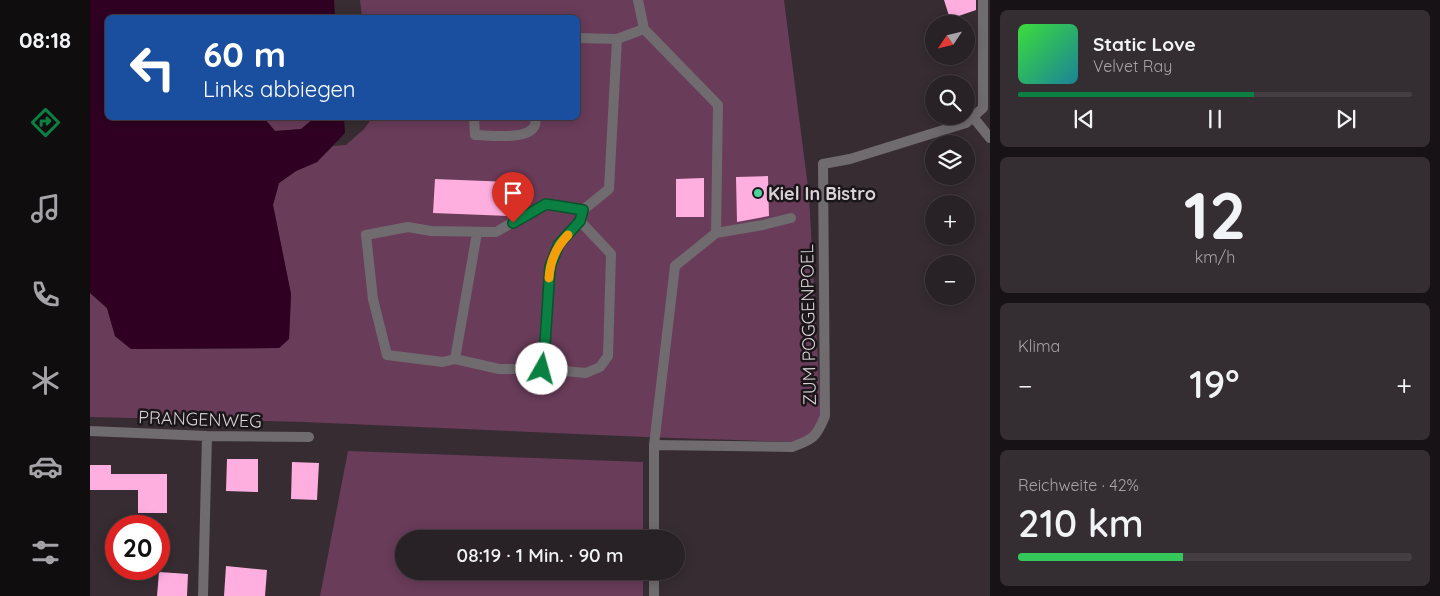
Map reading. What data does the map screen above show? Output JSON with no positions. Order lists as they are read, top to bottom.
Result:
{
  "streets": {
    "street": ["ZUM POGGENPOEL", "PRANGENWEG"]
  },
  "places": ["Kiel In Bistro"],
  "north": "bottom left",
  "page": {
    "tabs": "08:18",
    "map_buttons": ["+", "−"],
    "turn": ["60 m", "Links abbiegen"],
    "song": ["Static Love", "Velvet Ray"],
    "tile": [
      ["12", "km/h"],
      "Klima",
      ["Reichweite · 42%", "210 km"]
    ],
    "heat": ["−", "19°", "+"],
    "limit": "20",
    "trip": "08:19 · 1 Min. · 90 m"
  }
}
